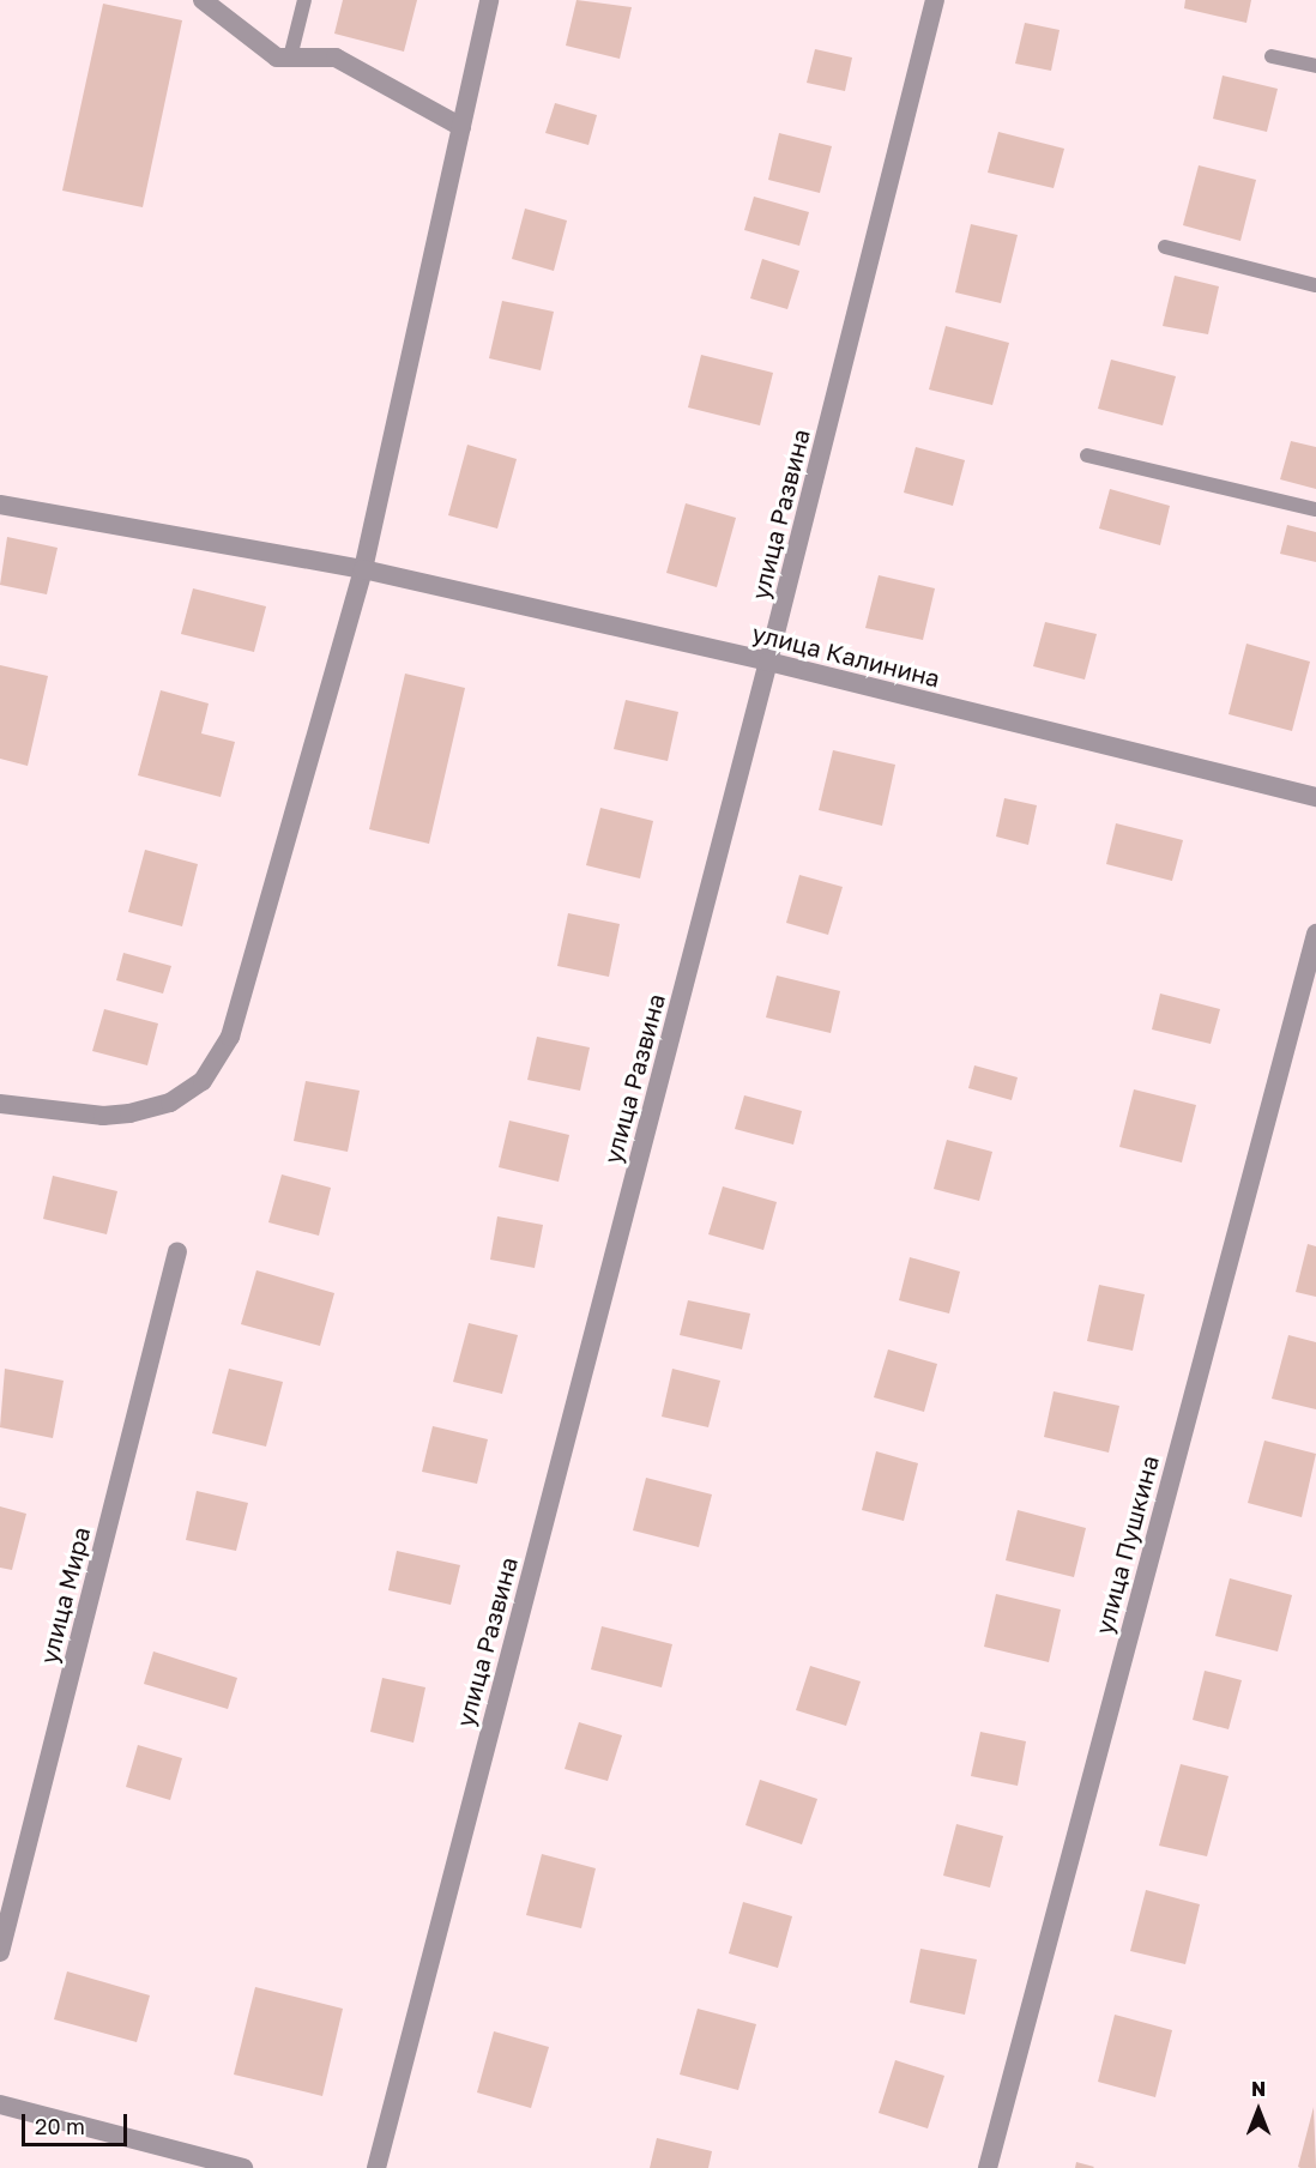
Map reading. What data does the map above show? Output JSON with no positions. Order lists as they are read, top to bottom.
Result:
{
  "streets": {
    "street": [
      "улица Развина",
      "улица Калинина",
      "улица Пушкина",
      "улица Мира"
    ]
  },
  "crossings": [
    ["улица Развина", "улица Калинина"]
  ],
  "scale_bar": "20 m",
  "north": "top"
}
